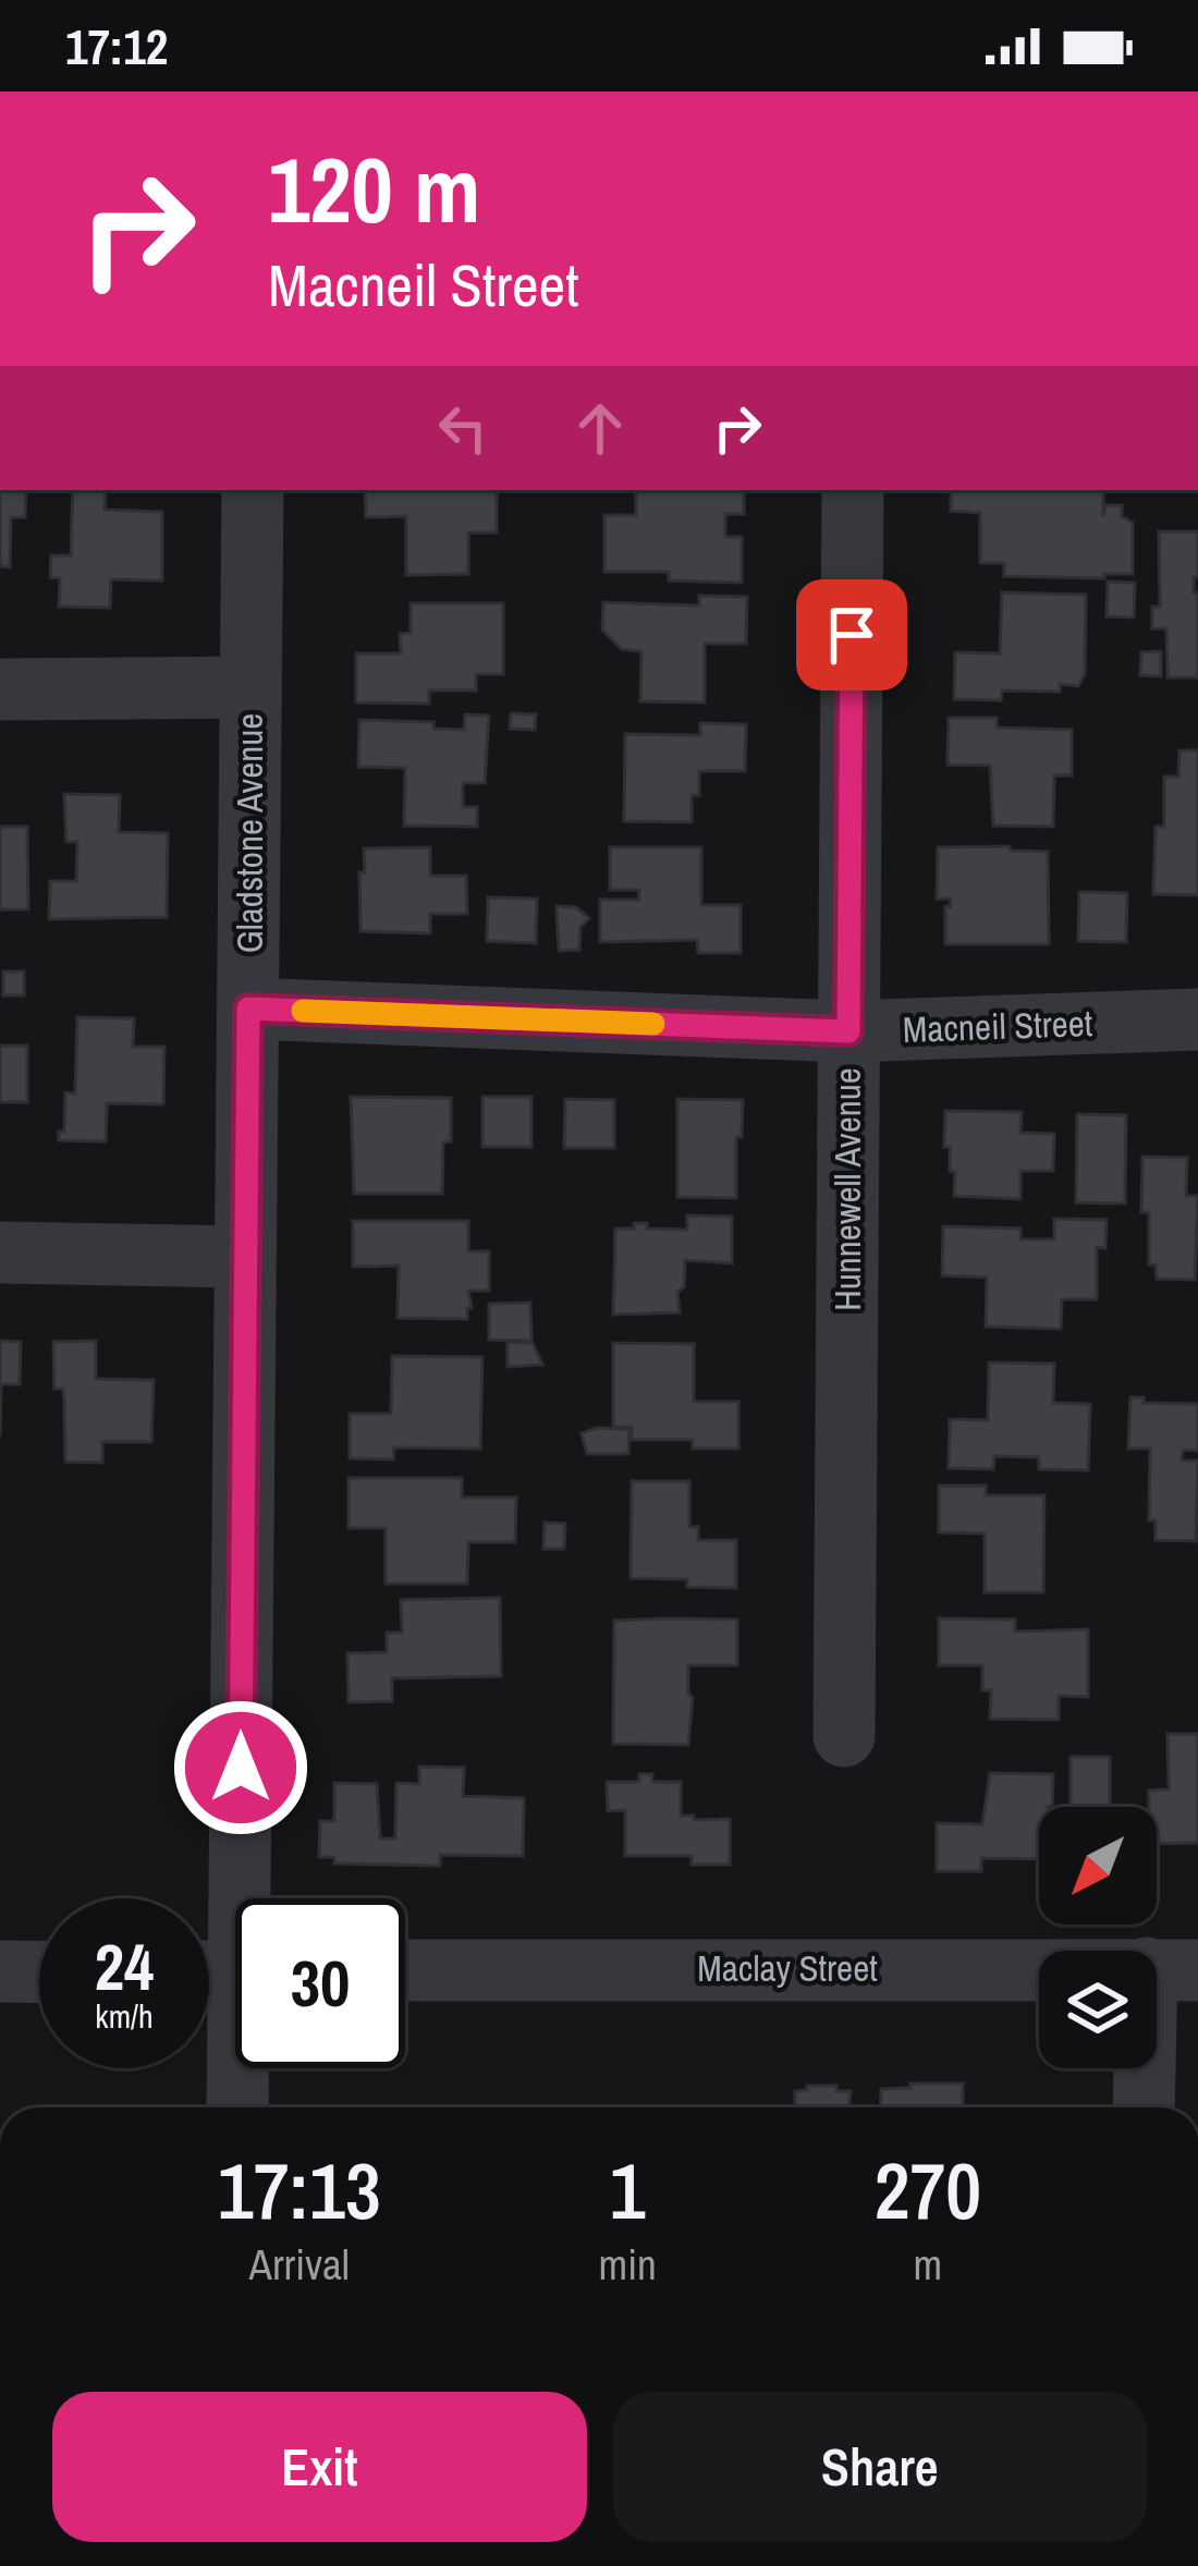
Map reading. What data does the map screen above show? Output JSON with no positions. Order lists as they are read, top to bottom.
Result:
{
  "streets": {
    "street": [
      "Gladstone Avenue",
      "Macneil Street",
      "Hunnewell Avenue",
      "Maclay Street"
    ]
  },
  "crossings": [
    ["Gladstone Avenue", "Macneil Street"],
    ["Macneil Street", "Hunnewell Avenue"]
  ],
  "north": "bottom left",
  "page": {
    "status": "17:12",
    "turn": ["120 m", "Macneil Street"],
    "speed": "24 km/h",
    "limit": "30",
    "eta": [
      "17:13",
      "Arrival",
      "1",
      "min",
      "270",
      "m"
    ],
    "buttons": ["Exit", "Share"]
  }
}
